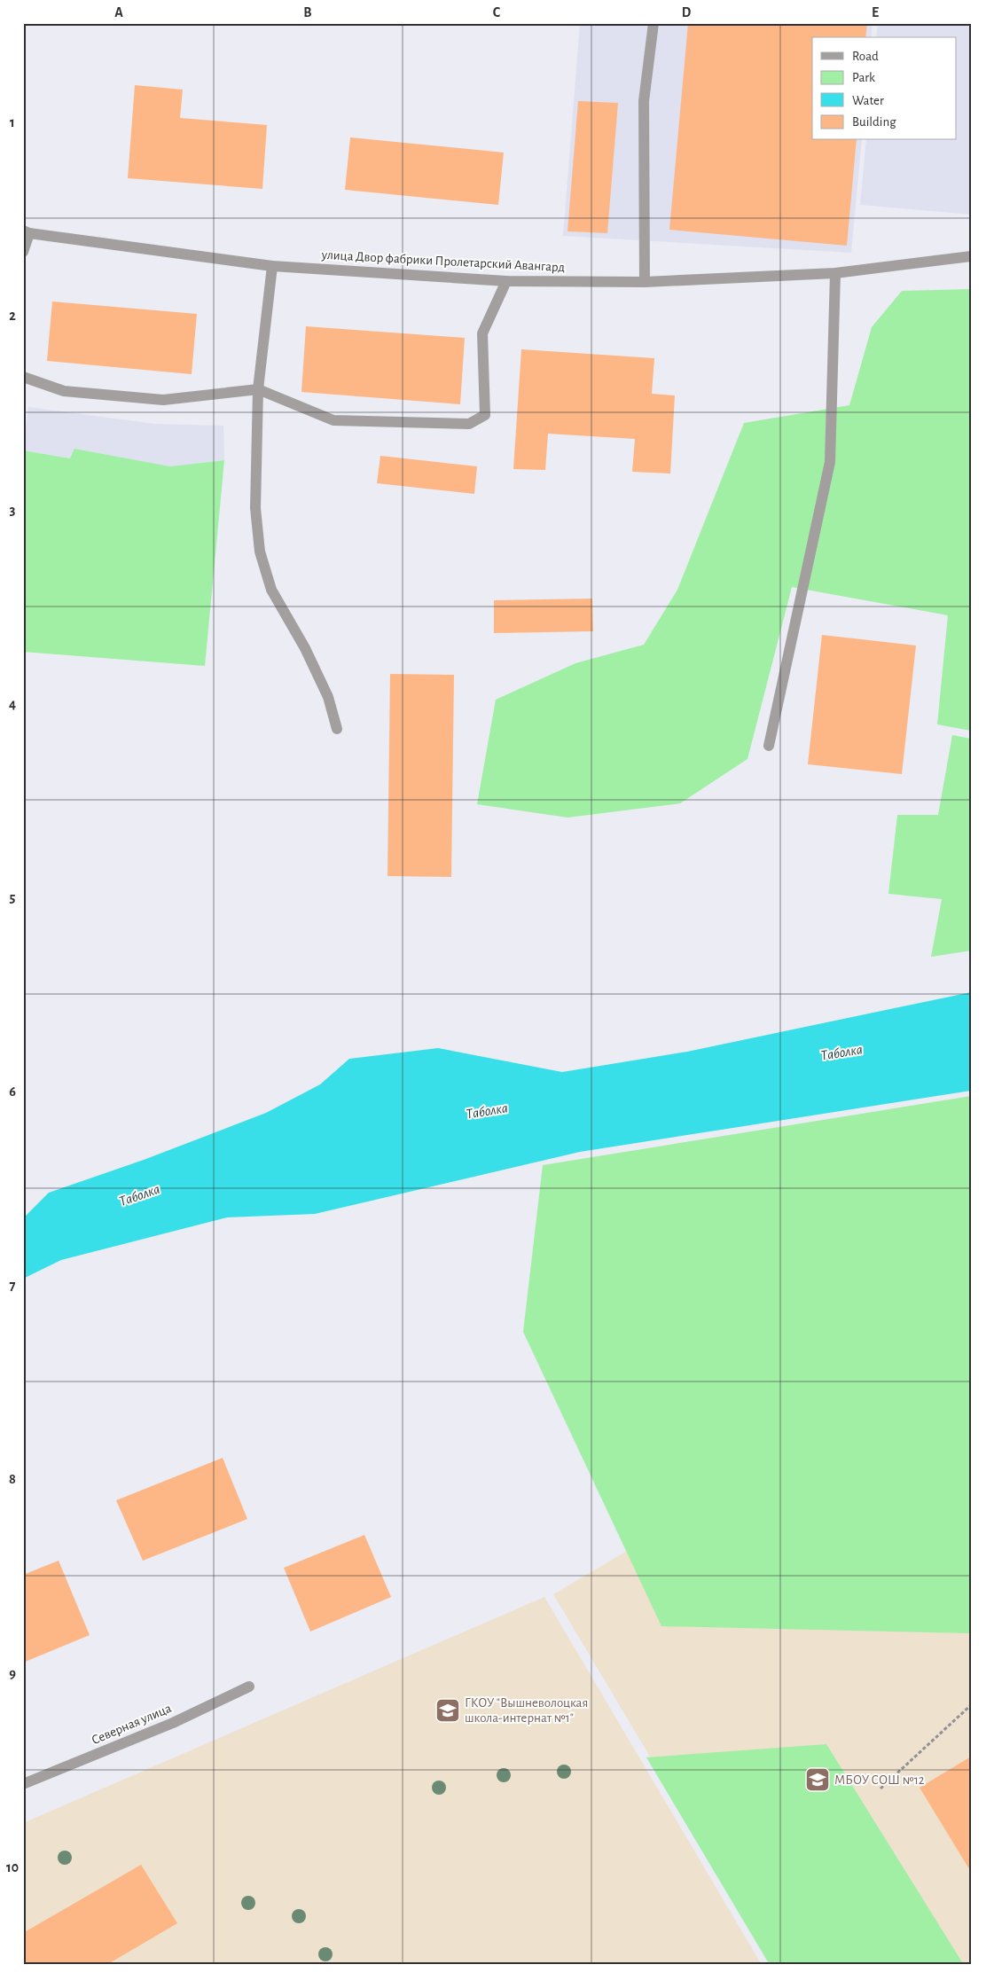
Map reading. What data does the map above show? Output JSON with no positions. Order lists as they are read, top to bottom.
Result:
{
  "streets": {
    "street": ["улица Двор фабрики Пролетарский Авангард", "Северная улица"]
  },
  "water": ["Таболка"],
  "places": {
    "school or university": ["ГКОУ \"Вышневолоцкая школа-интернат №1\"", "МБОУ СОШ №12"]
  },
  "legend": [
    "Road",
    "Park",
    "Water",
    "Building"
  ],
  "grid": {
    "columns": [
      "A",
      "B",
      "C",
      "D",
      "E"
    ],
    "rows": [
      "1",
      "2",
      "3",
      "4",
      "5",
      "6",
      "7",
      "8",
      "9",
      "10"
    ]
  }
}
